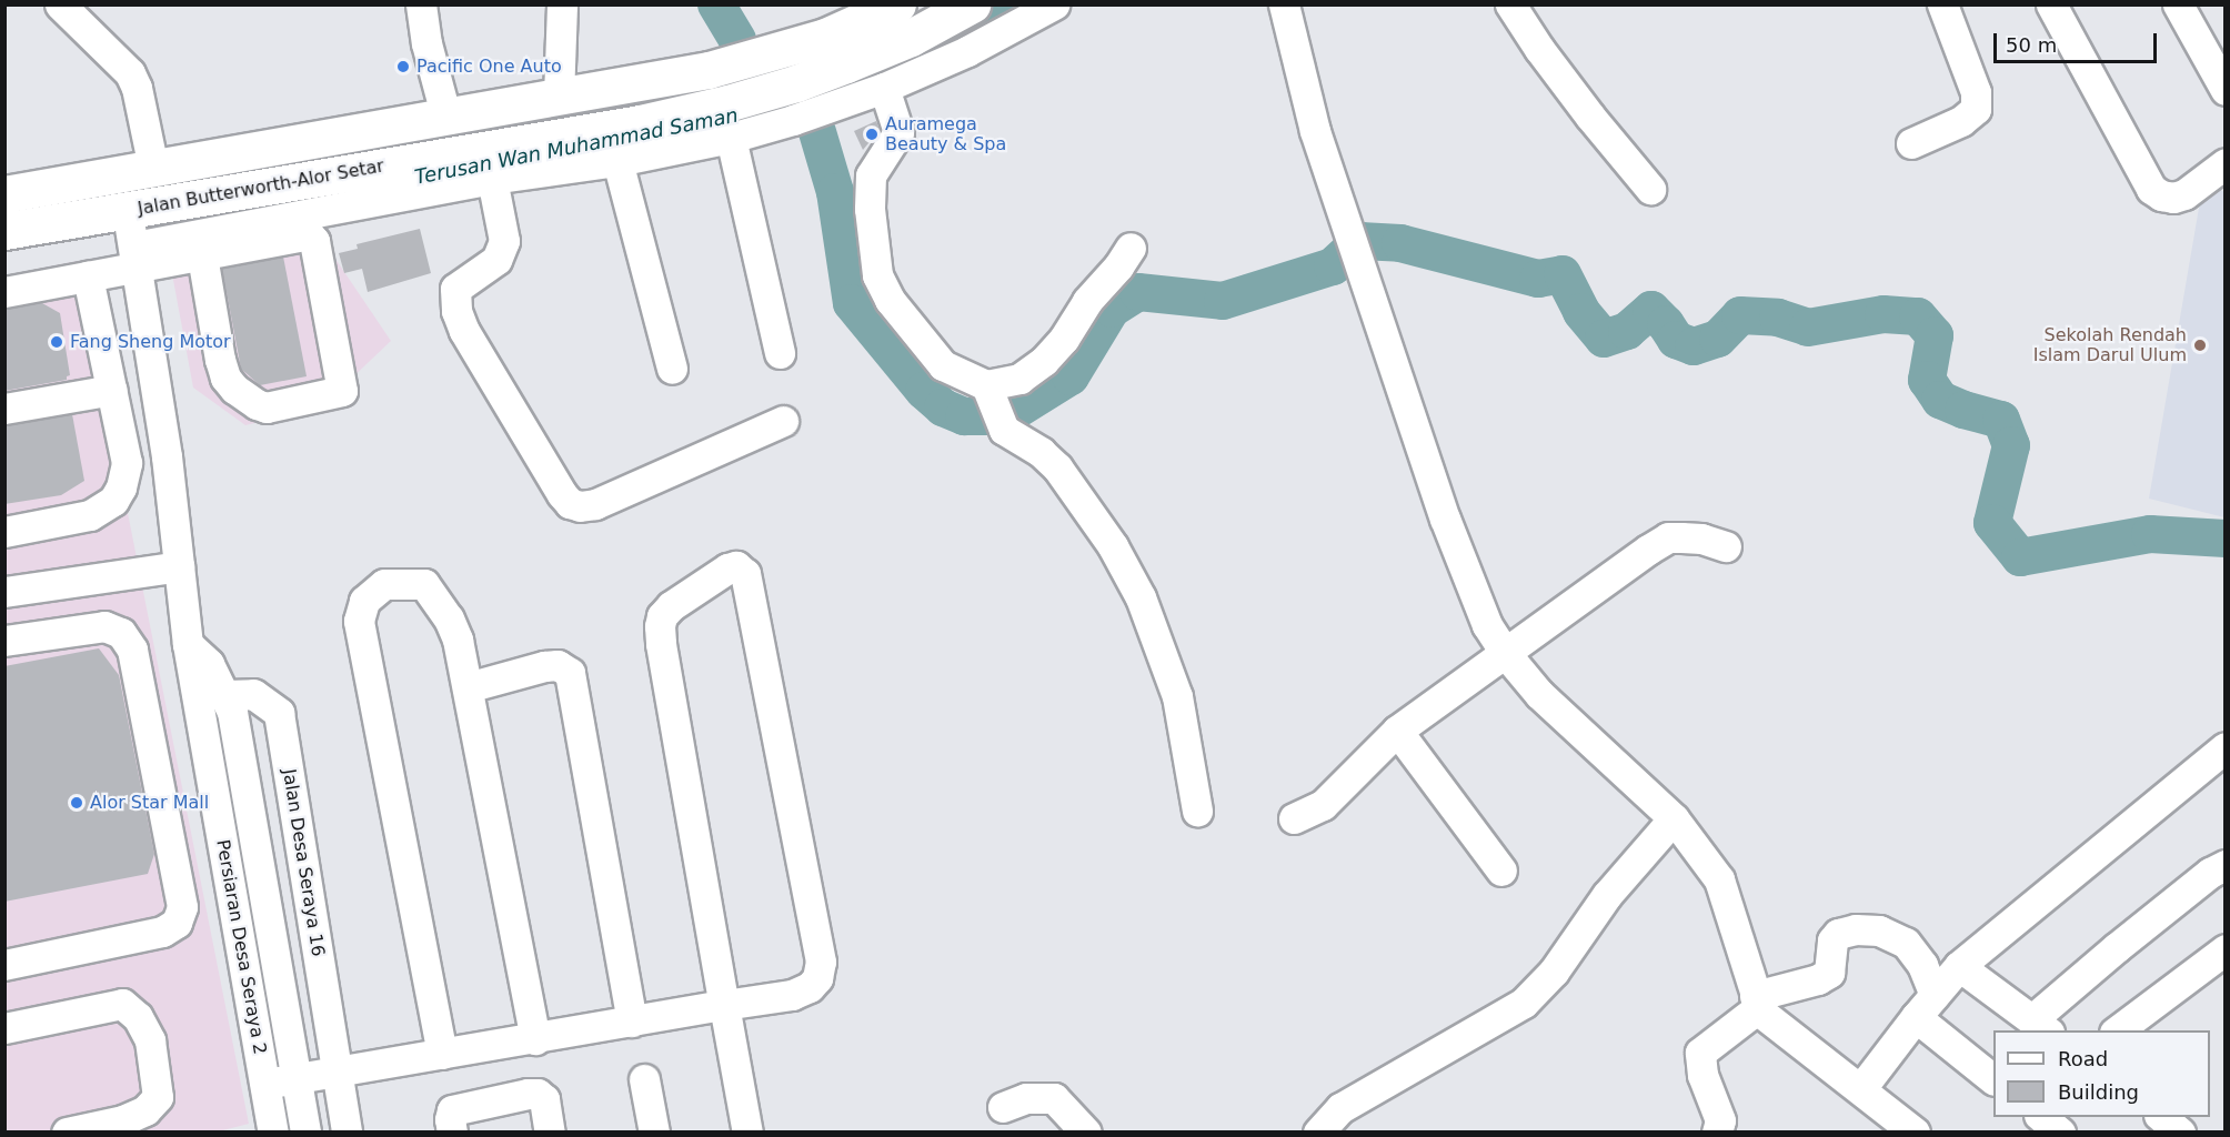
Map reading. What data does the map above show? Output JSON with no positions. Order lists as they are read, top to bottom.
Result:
{
  "streets": {
    "main road": ["Jalan Butterworth-Alor Setar"],
    "street": ["Jalan Desa Seraya 16", "Persiaran Desa Seraya 2"]
  },
  "crossings": [
    ["Jalan Desa Seraya 16", "Persiaran Desa Seraya 2"]
  ],
  "water": ["Terusan Wan Muhammad Saman"],
  "places": [
    "Pacific One Auto",
    "Auramega Beauty & Spa",
    "Fang Sheng Motor",
    "Sekolah Rendah Islam Darul Ulum",
    "Alor Star Mall"
  ],
  "legend": ["Road", "Building"],
  "scale_bar": "50 m"
}
